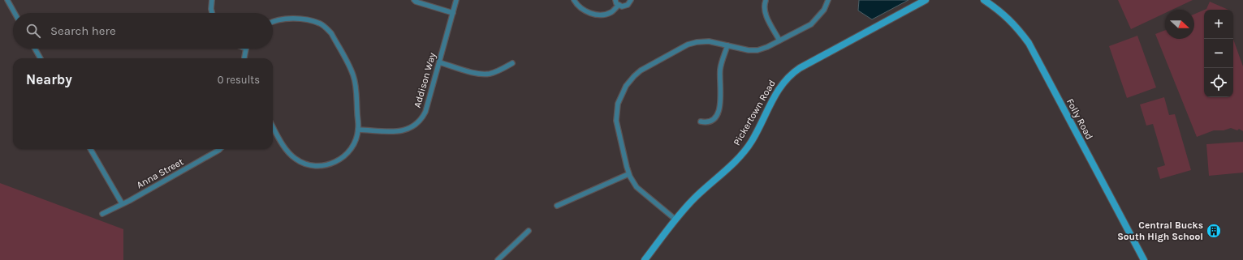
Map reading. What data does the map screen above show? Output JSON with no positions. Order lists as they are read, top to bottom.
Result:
{
  "streets": {
    "street": [
      "Addison Way",
      "Pickertown Road",
      "Folly Road",
      "Anna Street"
    ]
  },
  "places": {
    "building": ["Central Bucks South High School"]
  },
  "north": "right",
  "page": {
    "map_buttons": ["+", "−"],
    "search": "Search here",
    "heading": ["Nearby", "0 results"]
  }
}
